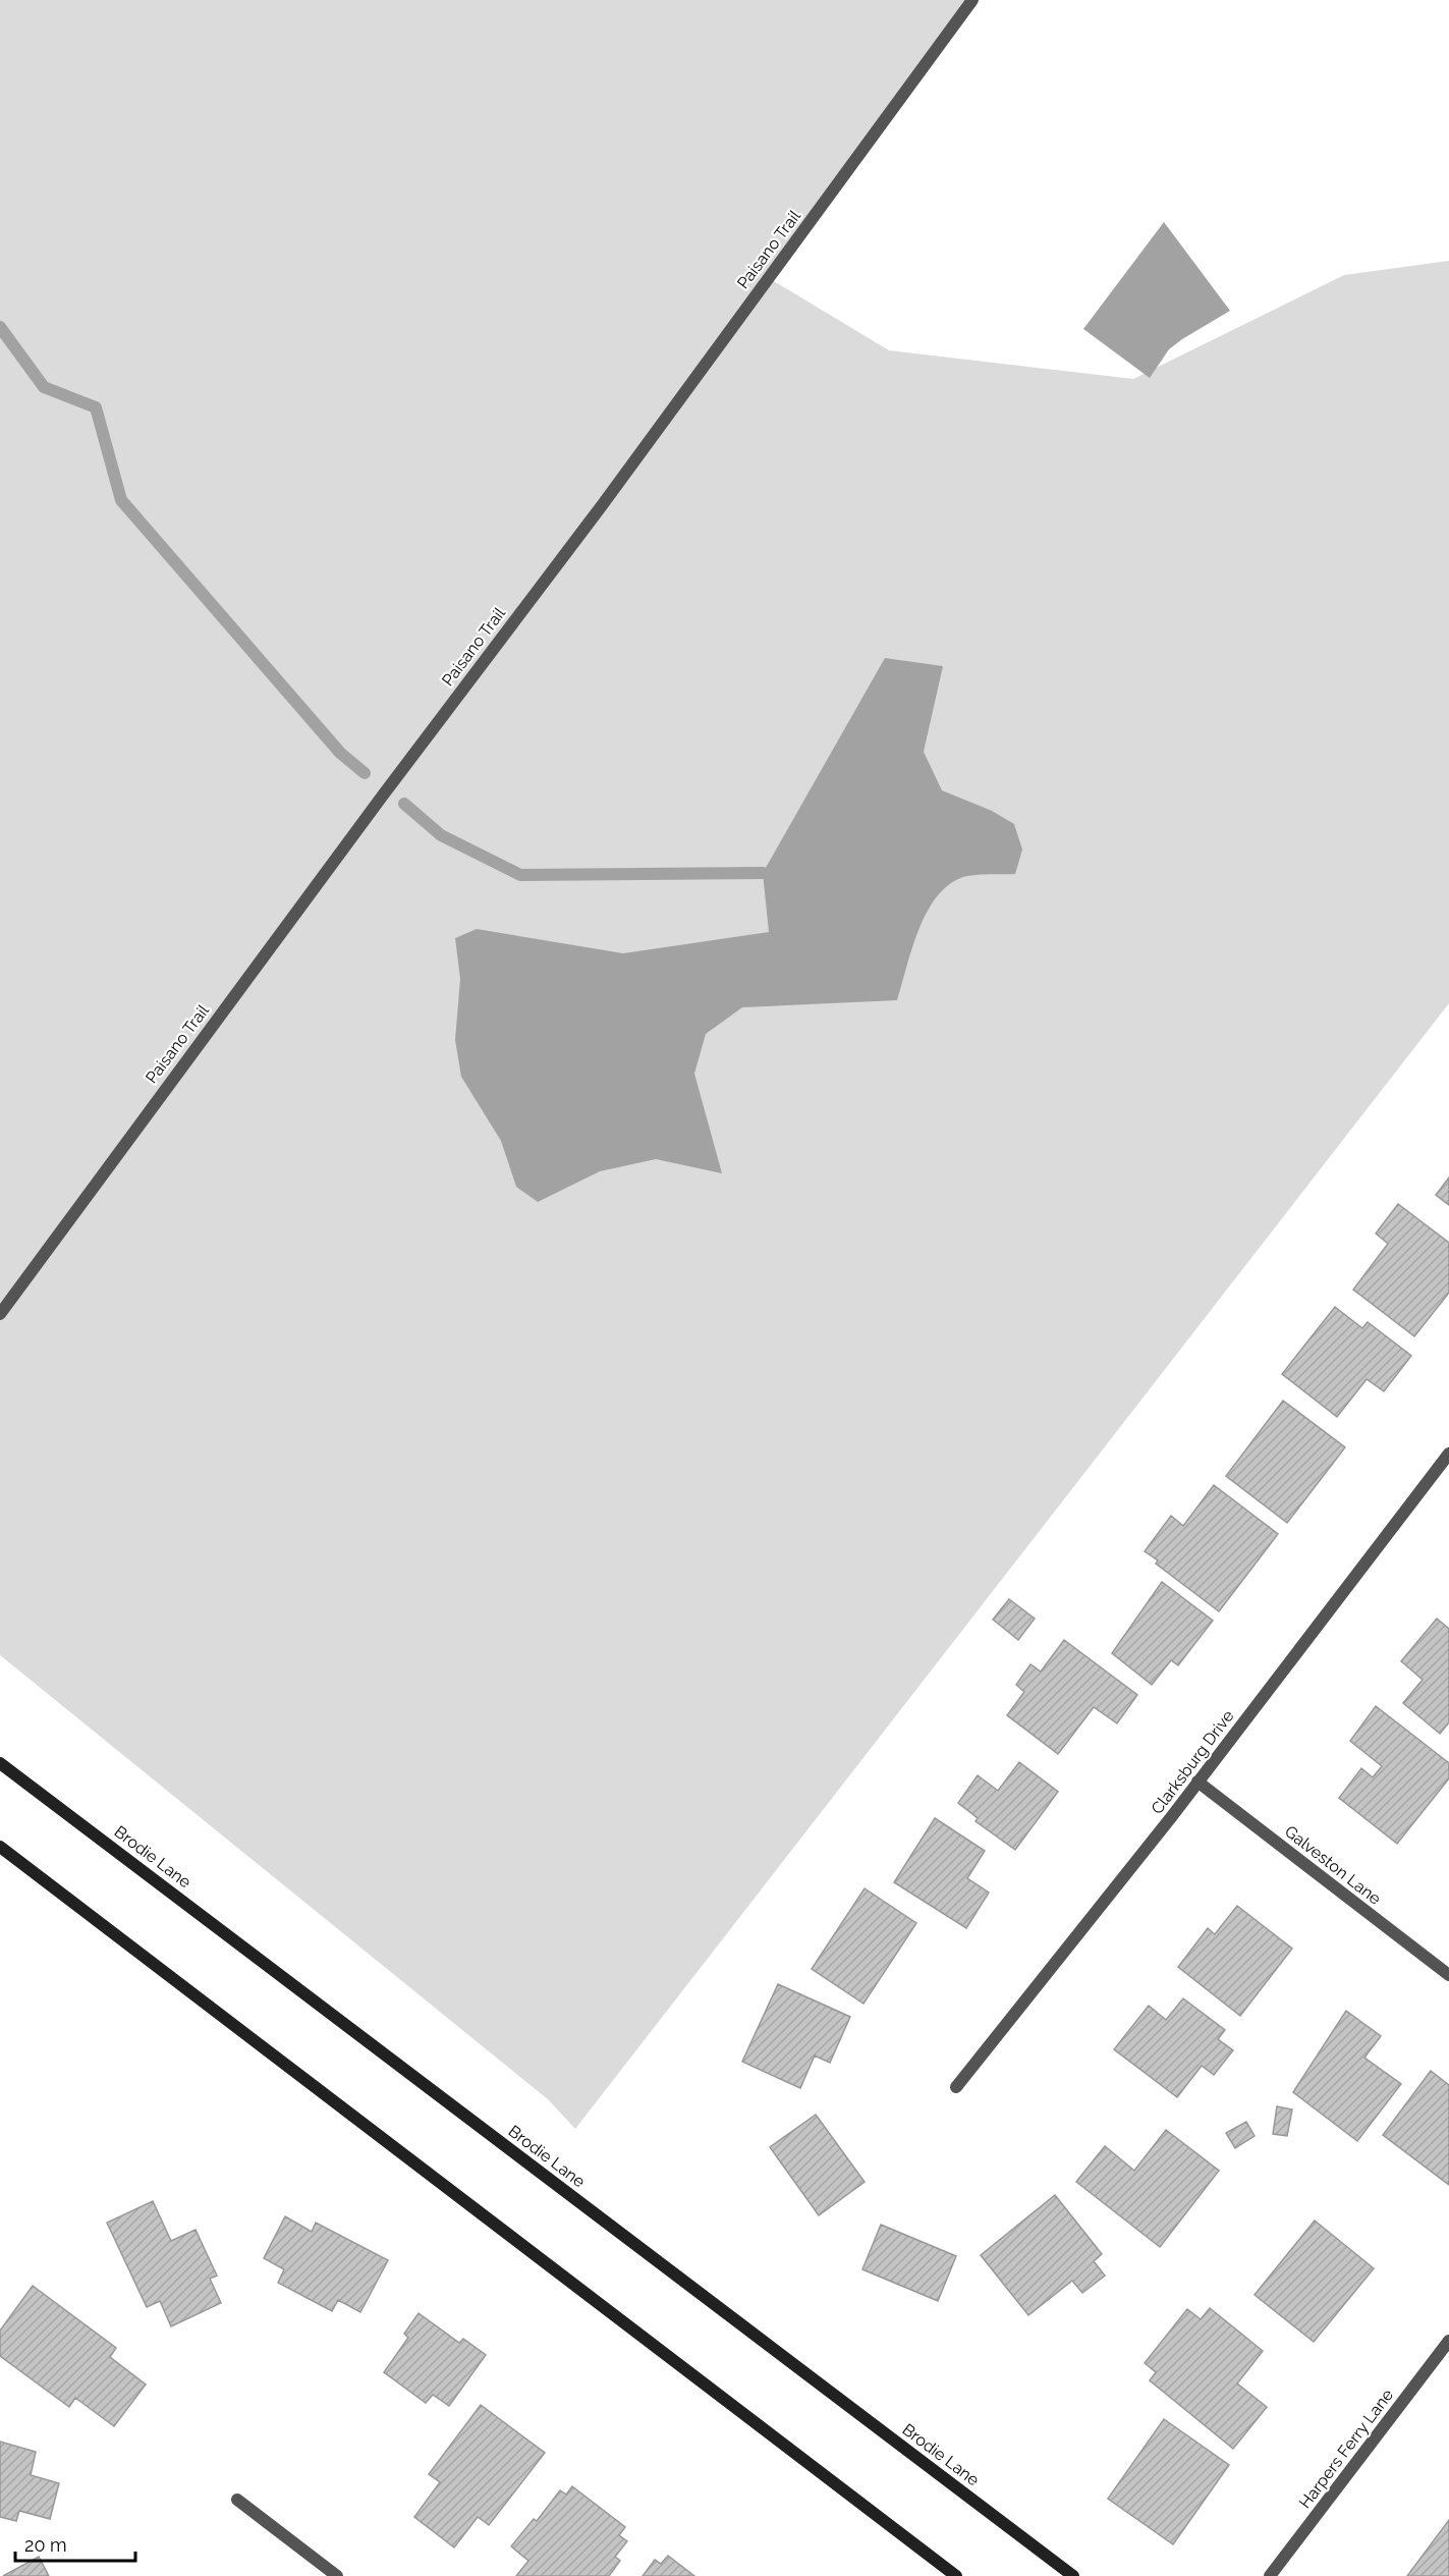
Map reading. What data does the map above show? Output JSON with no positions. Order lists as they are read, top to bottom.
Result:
{
  "streets": {
    "main road": ["Brodie Lane"],
    "street": [
      "Paisano Trail",
      "Clarksburg Drive",
      "Galveston Lane",
      "Harpers Ferry Lane"
    ]
  },
  "crossings": [
    ["Clarksburg Drive", "Galveston Lane"]
  ],
  "scale_bar": "20 m"
}
